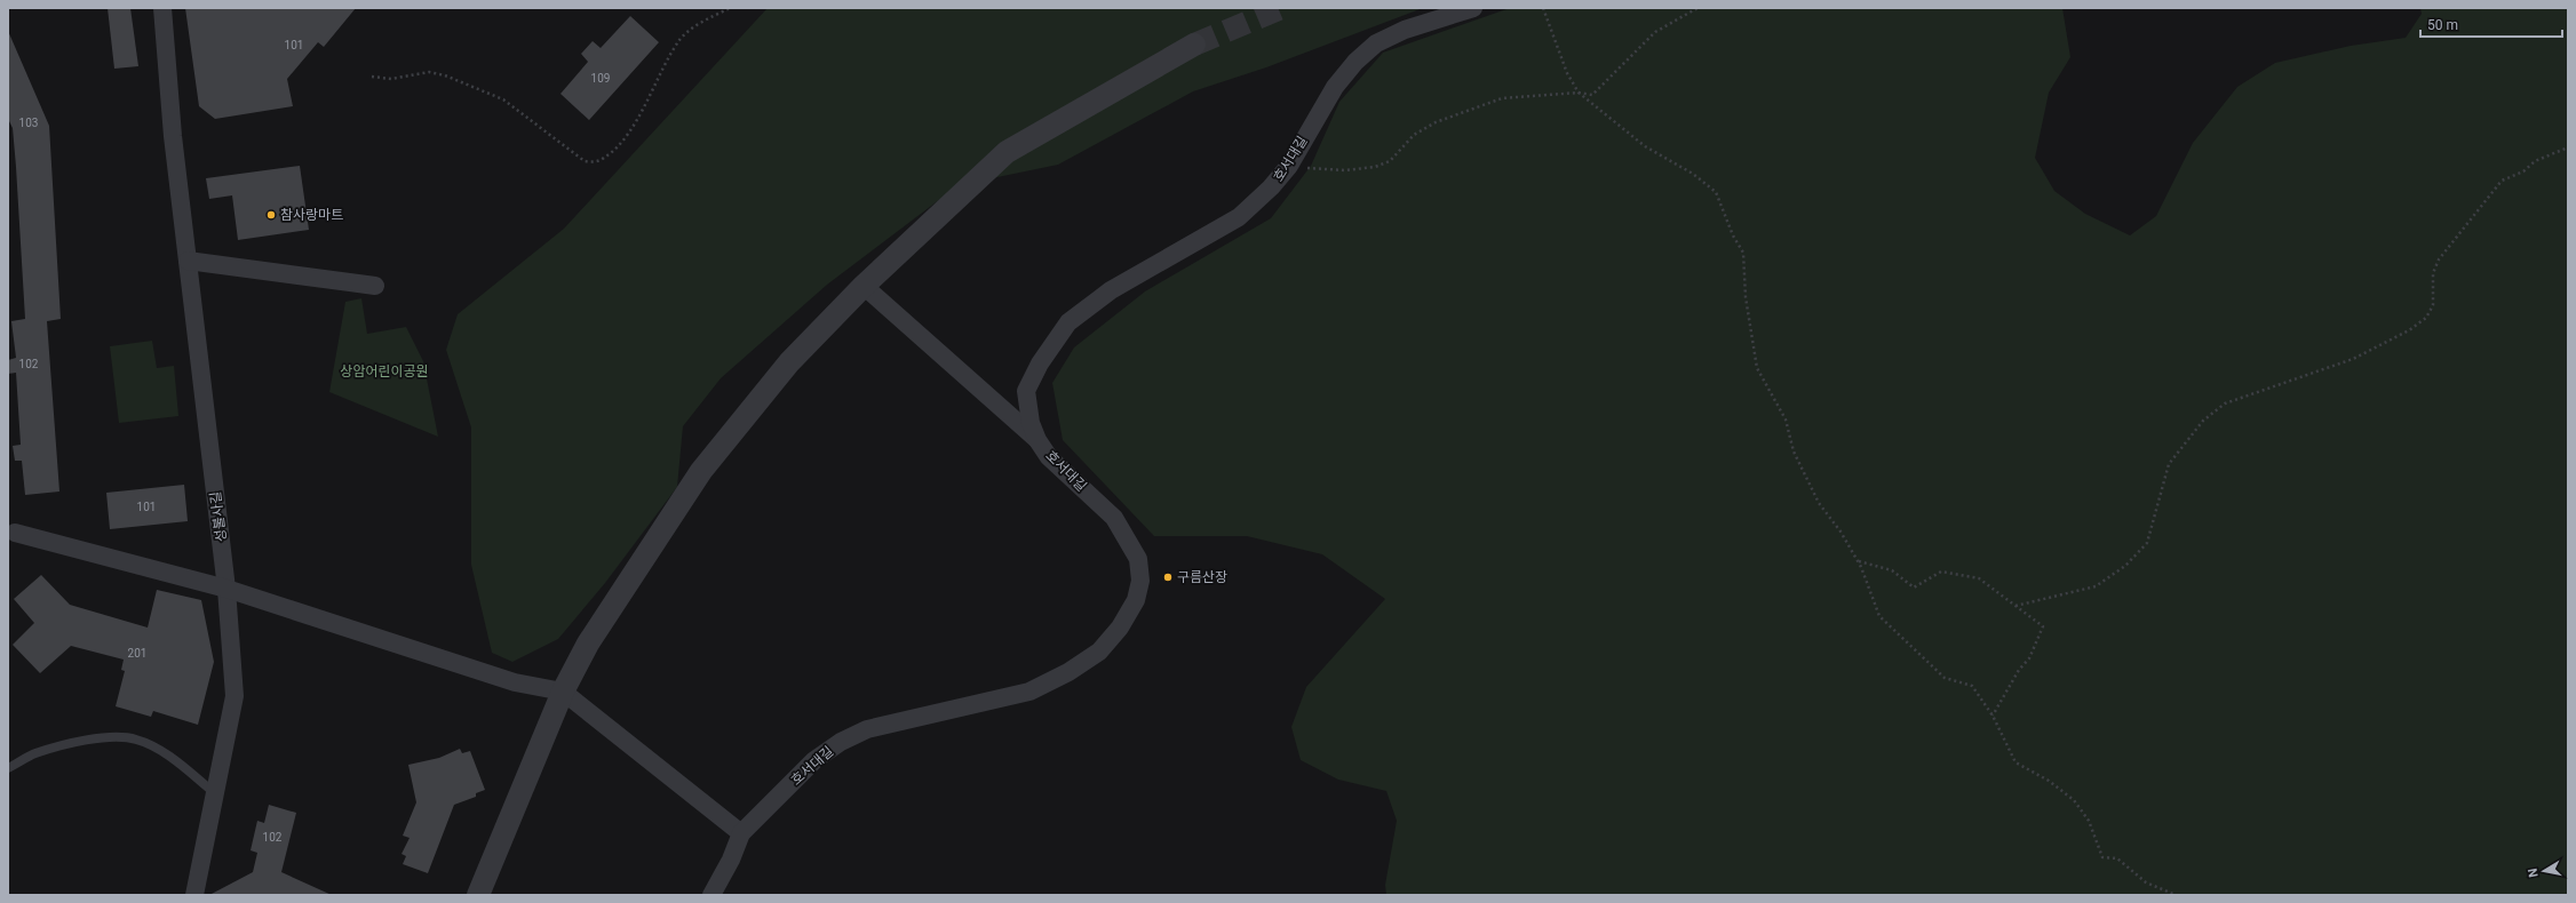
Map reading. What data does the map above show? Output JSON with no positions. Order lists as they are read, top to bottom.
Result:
{
  "streets": {
    "street": ["호서대길", "성불사길"]
  },
  "parks": ["상암어린이공원"],
  "places": ["참사랑마트", "구름산장"],
  "house_numbers": [
    "101",
    "109",
    "103",
    "102",
    "101",
    "201",
    "102"
  ],
  "scale_bar": "50 m",
  "north": "left"
}
